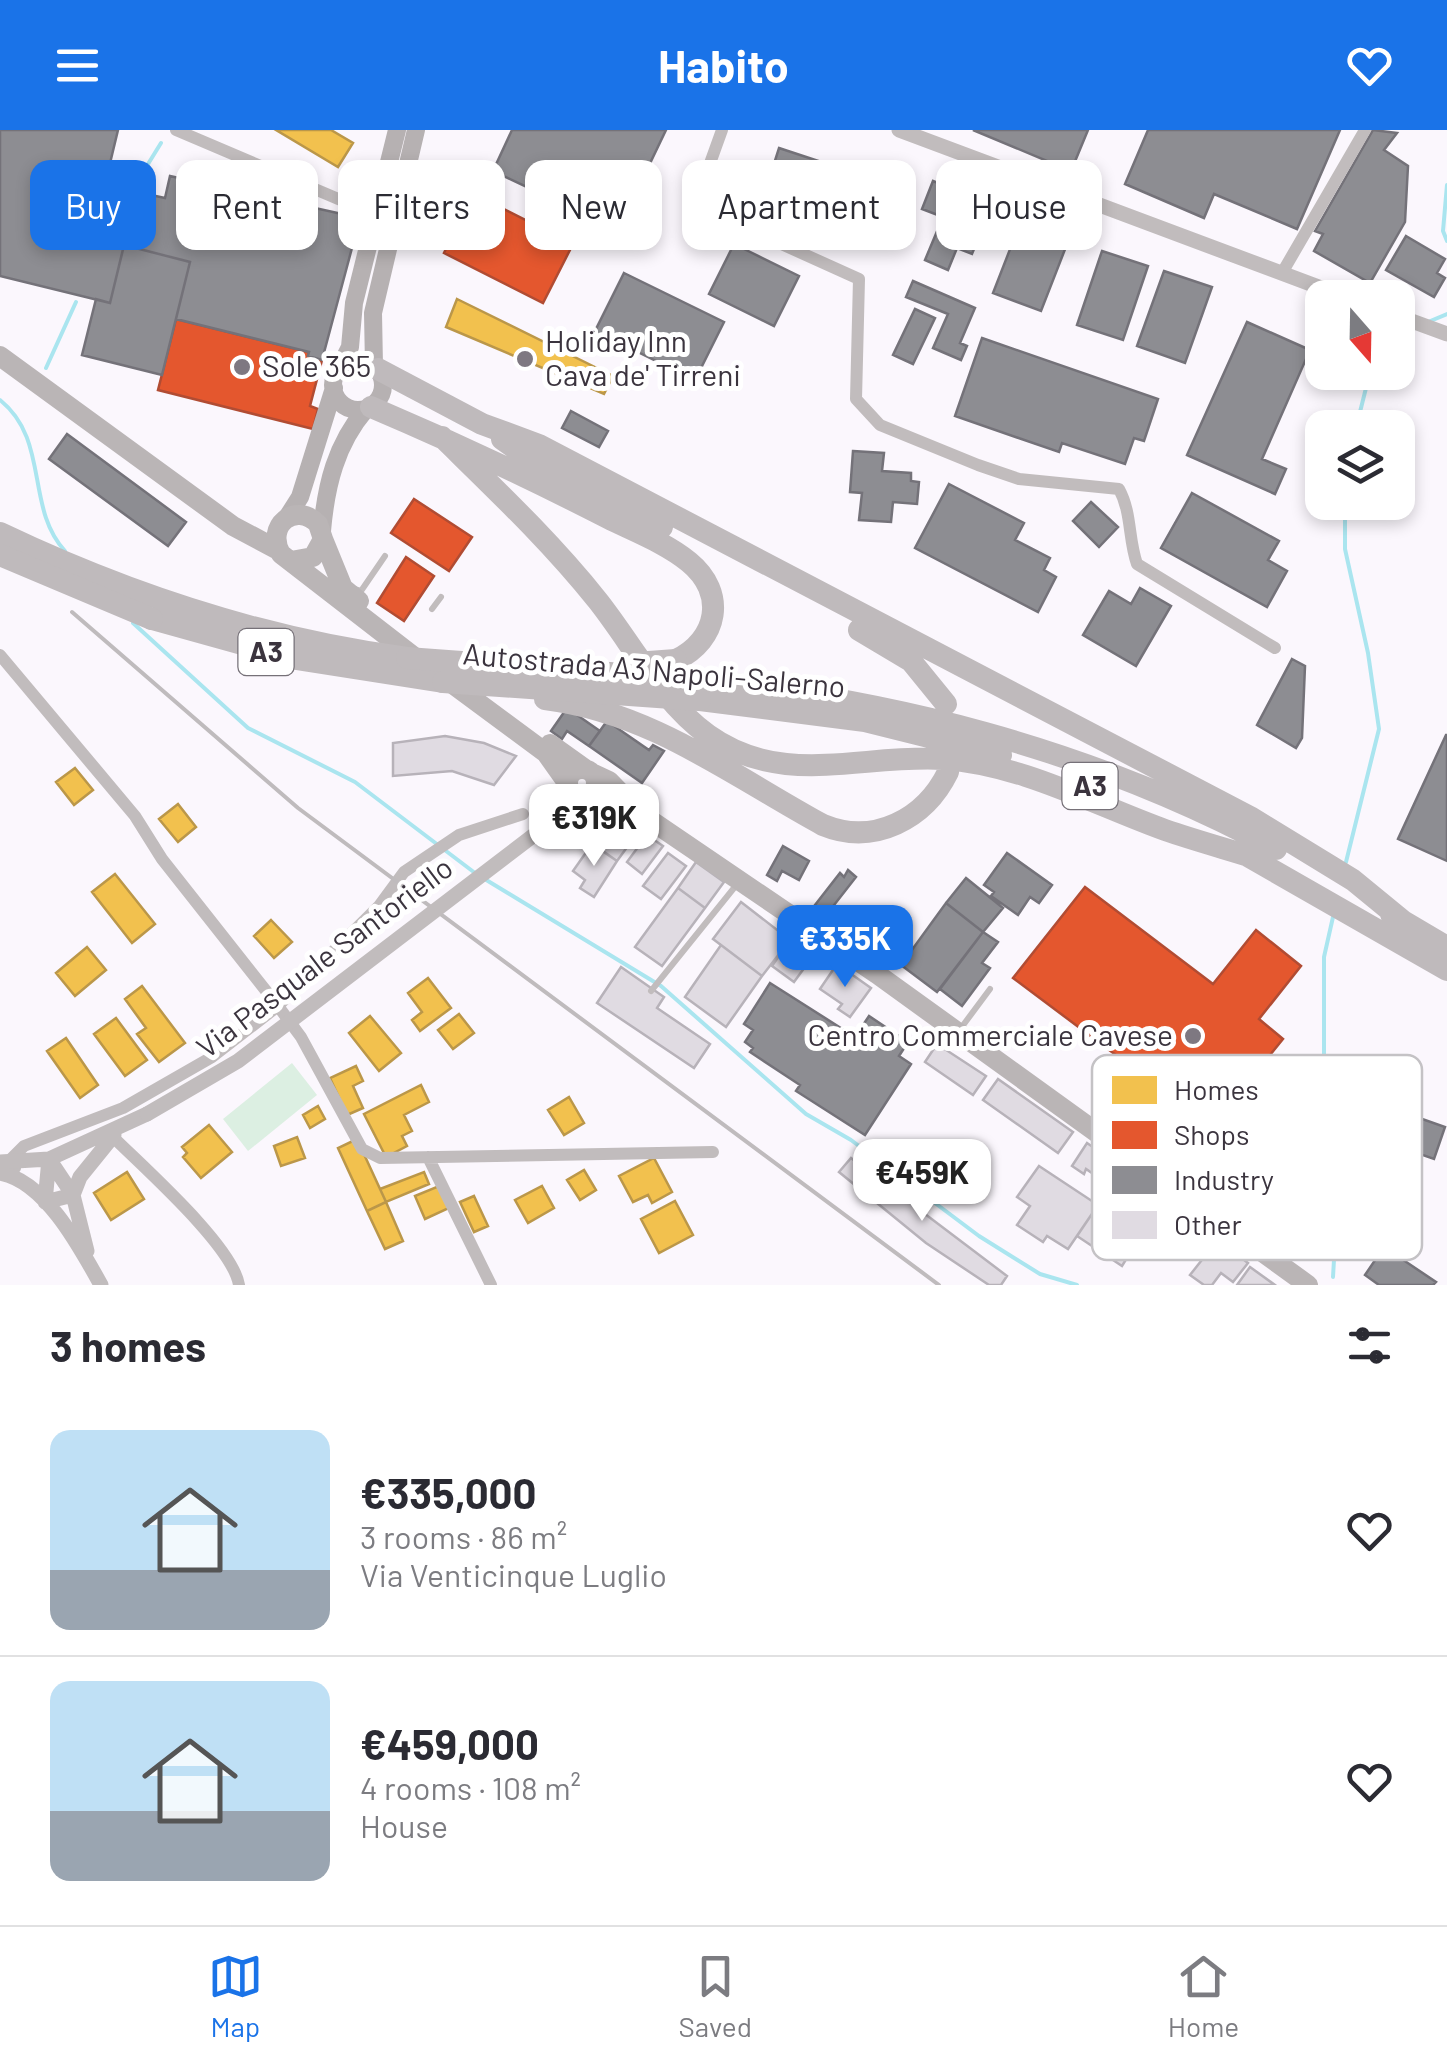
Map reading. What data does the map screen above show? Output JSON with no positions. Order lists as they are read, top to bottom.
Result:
{
  "streets": {
    "highway": ["A3", "Autostrada A3 Napoli-Salerno"],
    "street": ["Via Pasquale Santoriello"]
  },
  "crossings": [
    ["A3", "Autostrada A3 Napoli-Salerno"]
  ],
  "places": ["Holiday Inn Cava de' Tirreni", "Sole 365", "Centro Commerciale Cavese"],
  "legend": [
    "Homes",
    "Shops",
    "Industry",
    "Other"
  ],
  "north": "bottom",
  "page": {
    "header": "Habito",
    "chip": [
      "Buy",
      "Rent",
      "Filters",
      "New",
      "Apartment",
      "House"
    ],
    "price": ["€319K", "€335K", "€459K"],
    "heading": "3 homes",
    "list": [
      {
        "name": "€335,000",
        "note": "3 rooms · 86 m² · Via Venticinque Luglio"
      },
      {
        "name": "€459,000",
        "note": "4 rooms · 108 m² · House"
      }
    ],
    "tabs": ["Map", "Saved", "Home"]
  }
}
